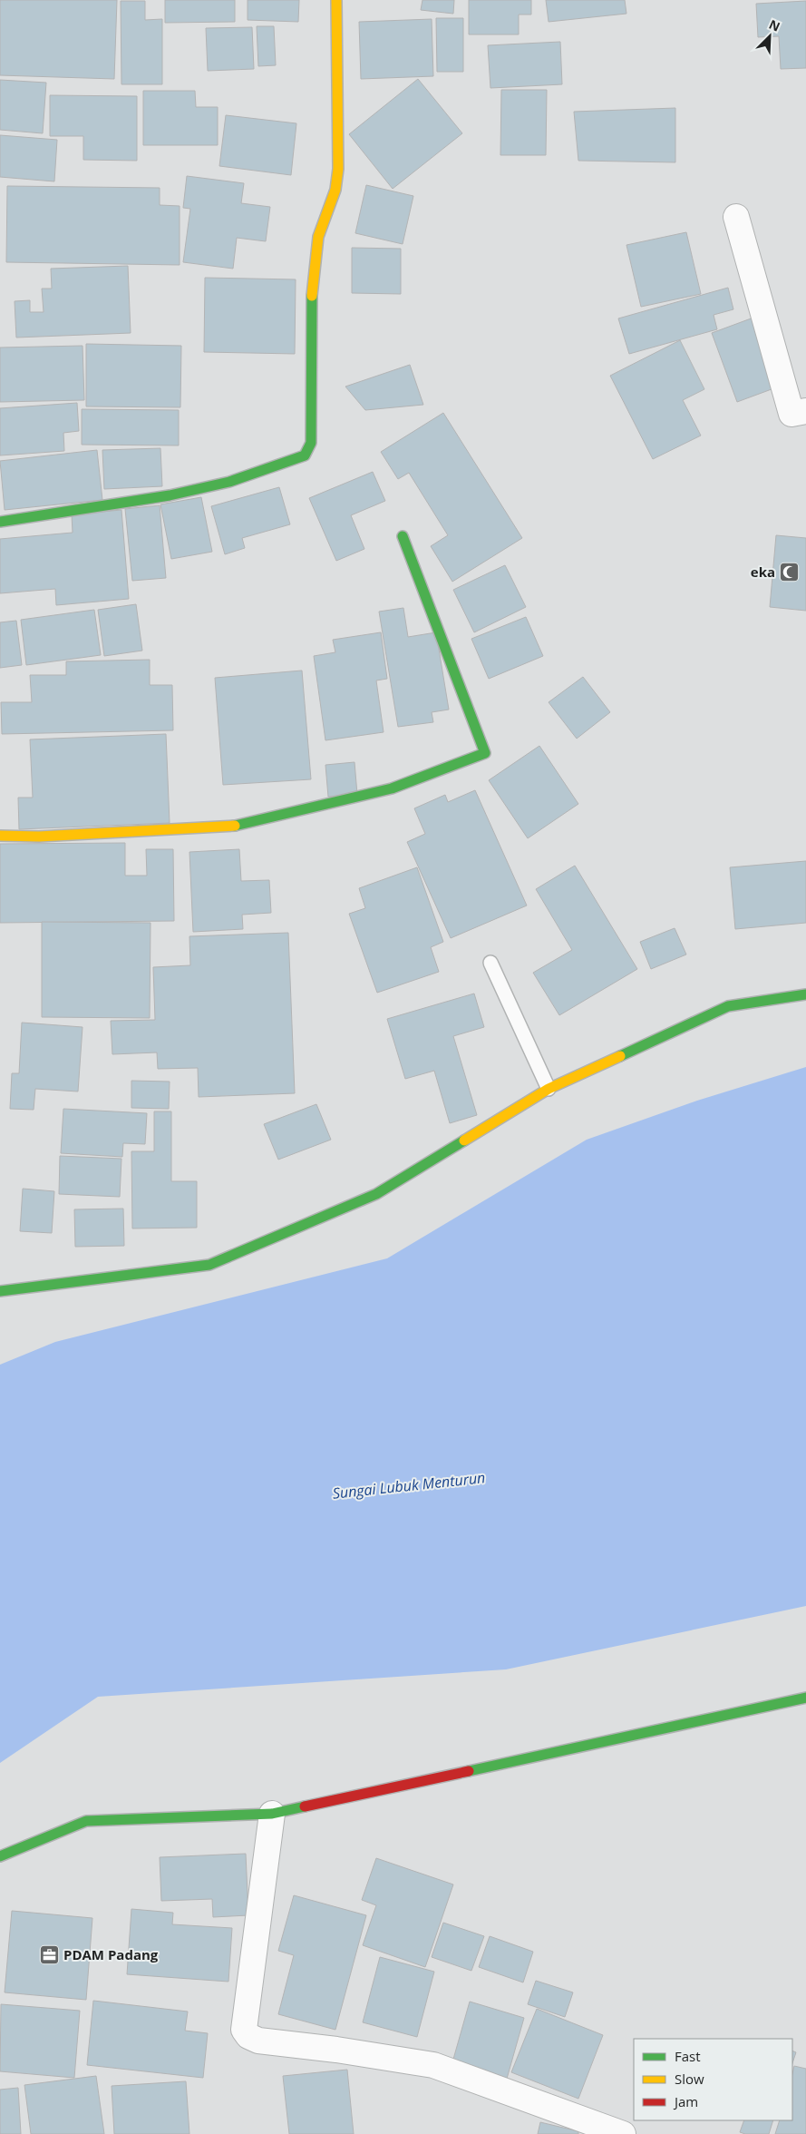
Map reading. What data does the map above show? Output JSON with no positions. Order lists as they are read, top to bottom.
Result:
{
  "water": ["Sungai Lubuk Menturun"],
  "places": {
    "mosque": ["eka"],
    "office": ["PDAM Padang"]
  },
  "legend": ["Fast", "Slow", "Jam"],
  "north": "top right"
}
